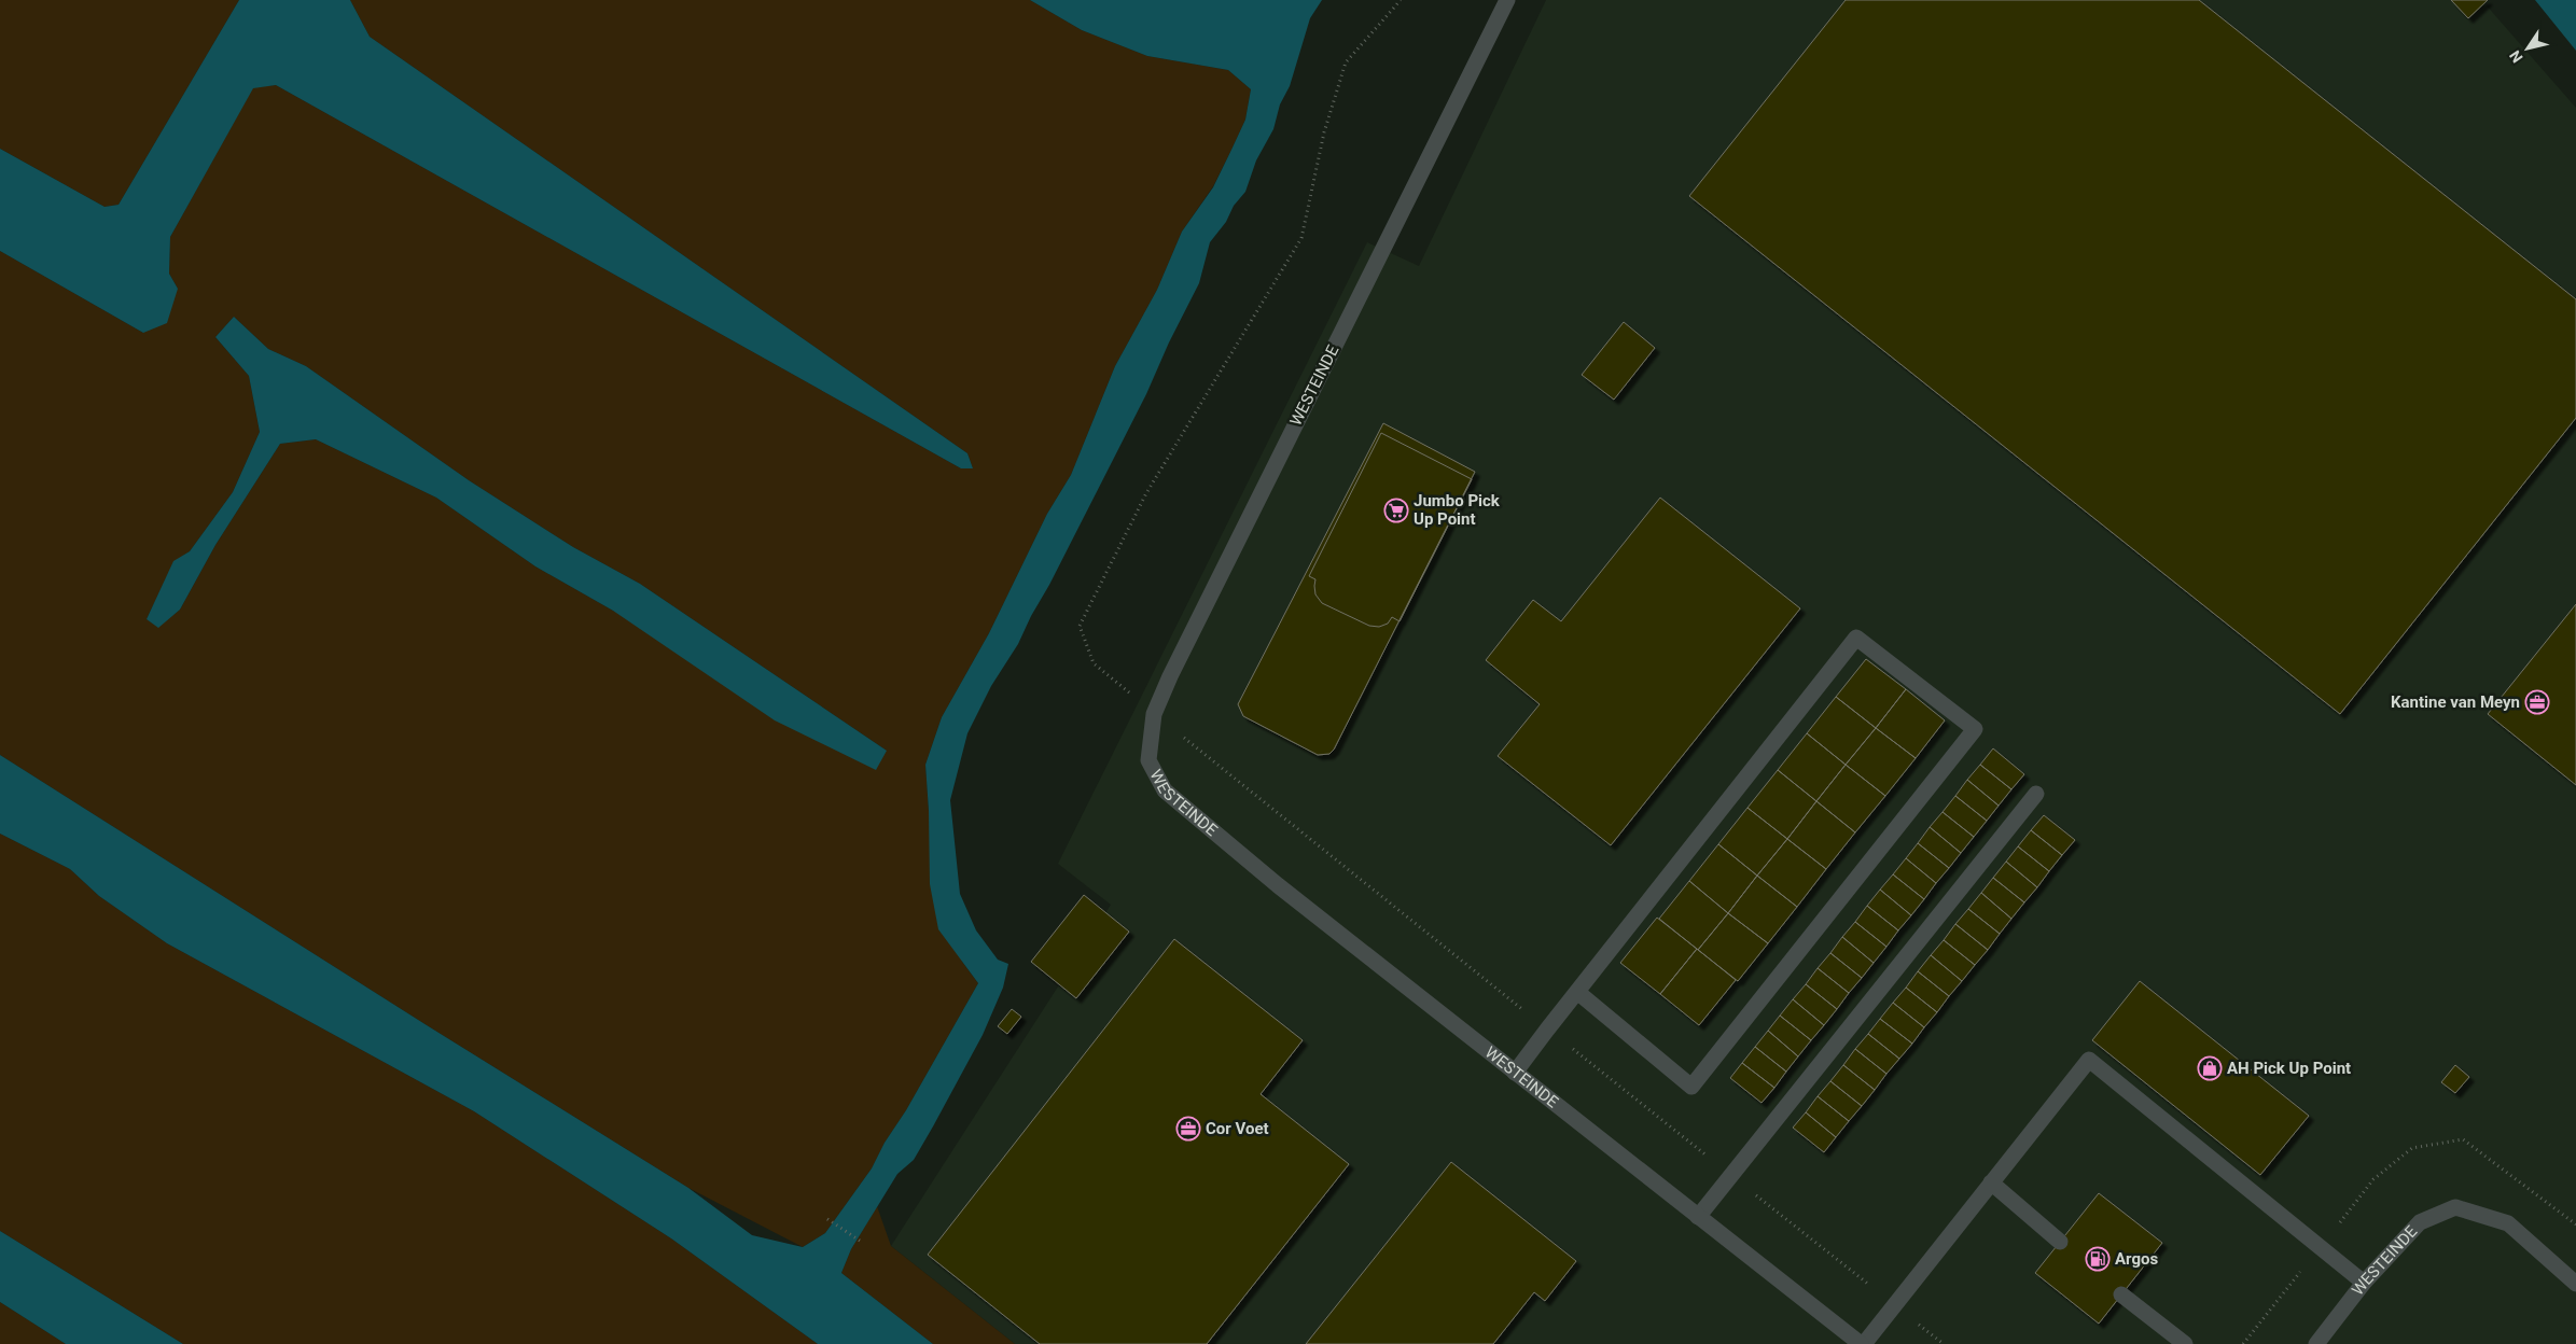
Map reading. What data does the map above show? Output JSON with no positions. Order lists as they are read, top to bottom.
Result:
{
  "streets": {
    "street": ["WESTEINDE"]
  },
  "places": {
    "supermarket": ["Jumbo Pick Up Point"],
    "office": ["Kantine van Meyn", "Cor Voet"],
    "shop": ["AH Pick Up Point"],
    "fuel station": ["Argos"]
  },
  "north": "bottom left"
}
